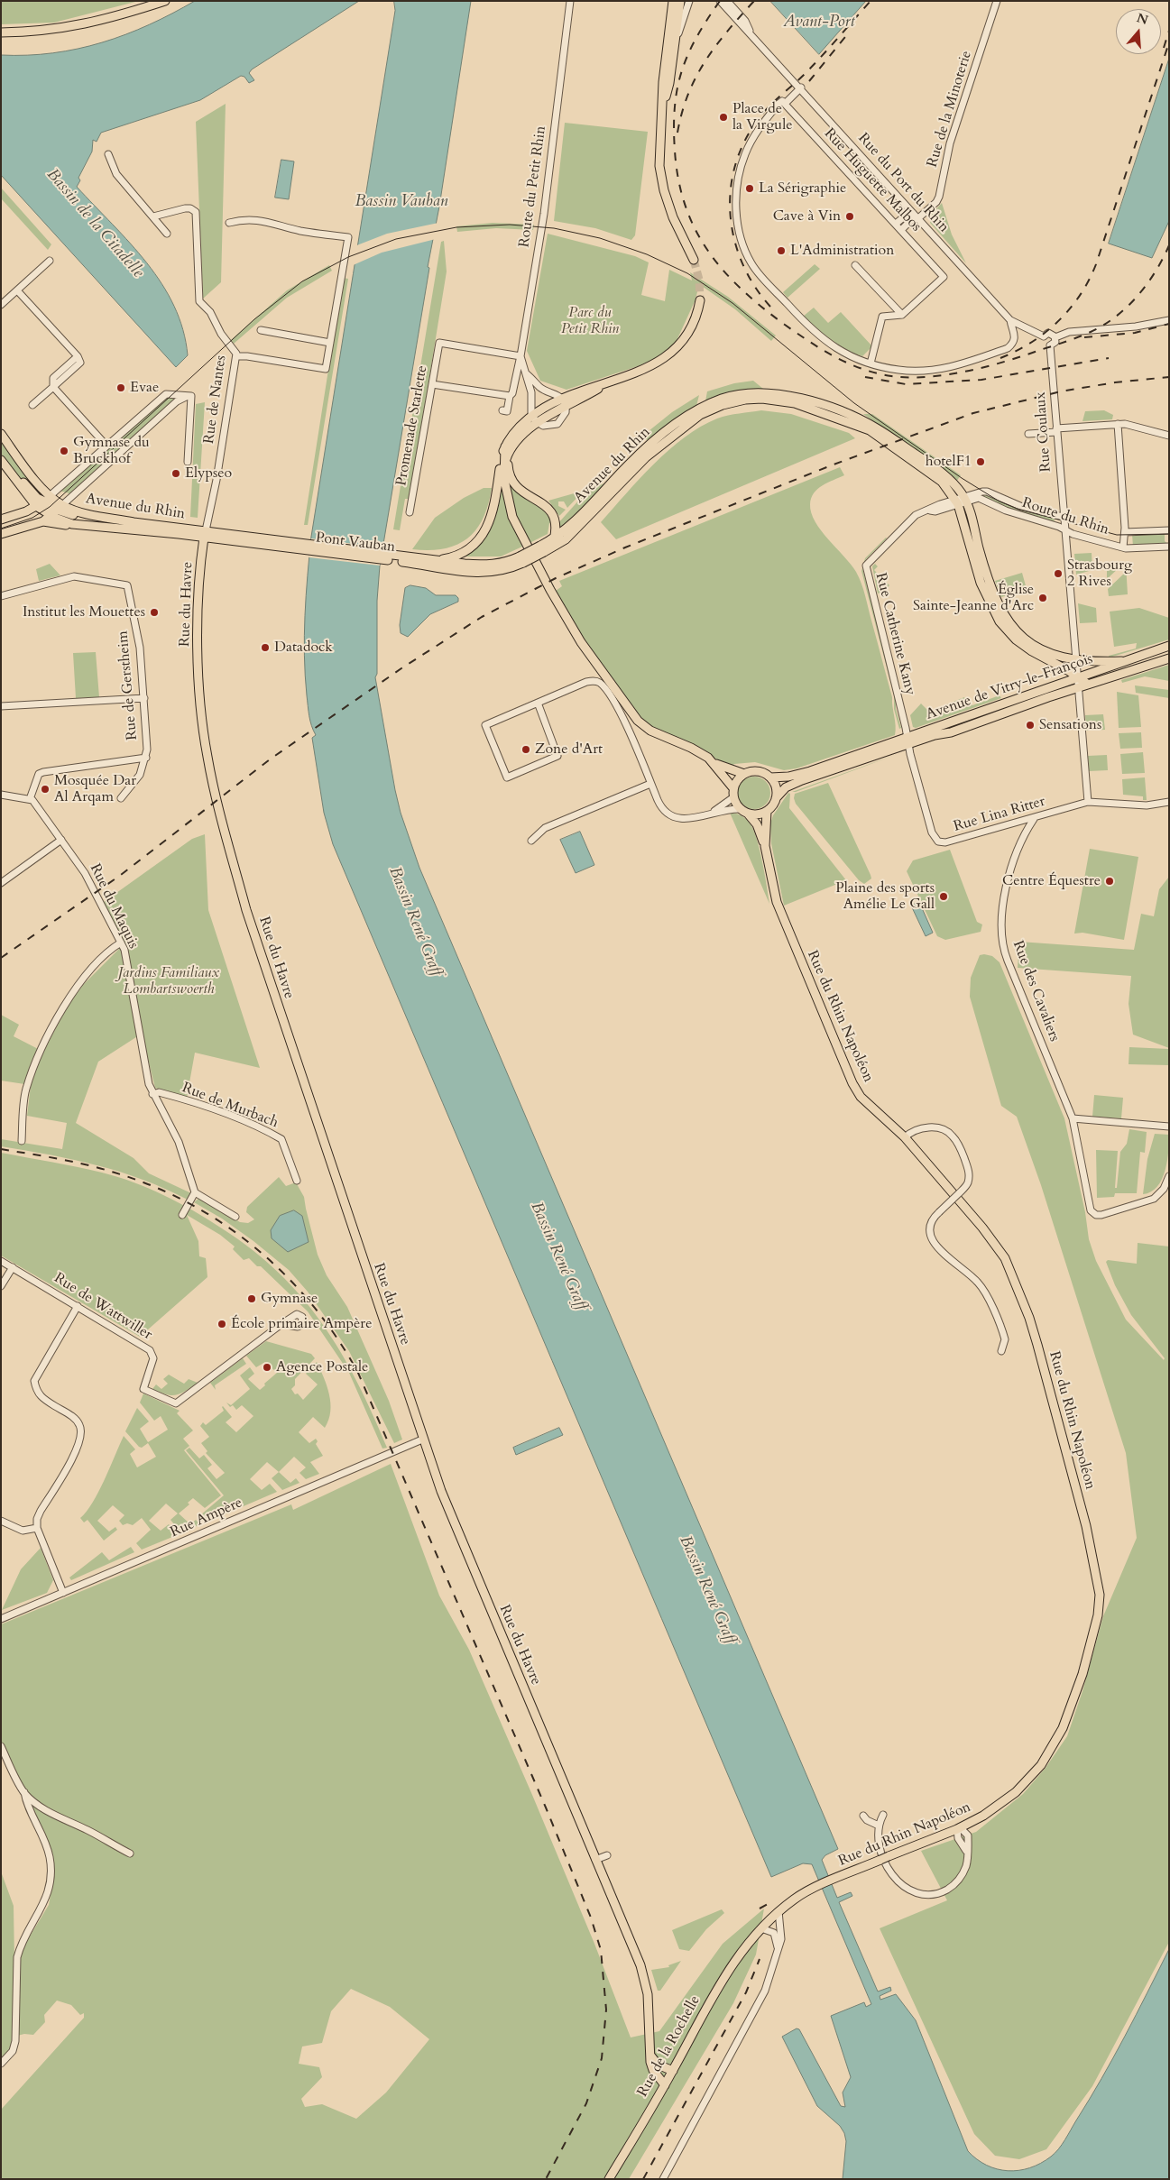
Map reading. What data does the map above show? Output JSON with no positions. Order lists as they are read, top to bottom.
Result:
{
  "streets": {
    "main road": [
      "Avenue du Rhin",
      "Pont Vauban",
      "Rue du Havre",
      "Avenue de Vitry-le-François",
      "Rue du Rhin Napoléon",
      "Rue de la Rochelle"
    ],
    "street": [
      "Rue de la Minoterie",
      "Rue Huguette Malbos",
      "Rue du Port du Rhin",
      "Route du Petit Rhin",
      "Rue de Nantes",
      "Promenade Starlette",
      "Rue Coulaux",
      "Route du Rhin",
      "Rue Catherine Kany",
      "Rue de Gerstheim",
      "Rue Lina Ritter",
      "Rue du Maquis",
      "Rue des Cavaliers",
      "Rue de Murbach",
      "Rue de Wattwiller",
      "Rue Ampère"
    ]
  },
  "crossings": [
    ["Rue de la Minoterie", "Rue du Port du Rhin"],
    ["Rue du Port du Rhin", "Rue Coulaux"],
    ["Route du Petit Rhin", "Promenade Starlette"],
    ["Rue de Nantes", "Avenue du Rhin"],
    ["Rue de Nantes", "Rue du Havre"],
    ["Rue Coulaux", "Route du Rhin"],
    ["Rue Coulaux", "Avenue de Vitry-le-François"],
    ["Avenue du Rhin", "Route du Rhin"],
    ["Avenue du Rhin", "Pont Vauban"],
    ["Avenue du Rhin", "Rue du Havre"],
    ["Avenue du Rhin", "Rue Catherine Kany"],
    ["Route du Rhin", "Rue Catherine Kany"],
    ["Rue du Havre", "Rue Ampère"],
    ["Rue du Havre", "Rue de la Rochelle"],
    ["Rue Catherine Kany", "Avenue de Vitry-le-François"],
    ["Rue Catherine Kany", "Rue Lina Ritter"],
    ["Avenue de Vitry-le-François", "Rue Lina Ritter"],
    ["Avenue de Vitry-le-François", "Rue du Rhin Napoléon"],
    ["Rue Lina Ritter", "Rue des Cavaliers"],
    ["Rue du Maquis", "Rue de Murbach"],
    ["Rue du Rhin Napoléon", "Rue de la Rochelle"]
  ],
  "water": [
    "Avant-Port",
    "Bassin Vauban",
    "Bassin de la Citadelle",
    "Bassin René Graff"
  ],
  "parks": ["Parc du Petit Rhin", "Jardins Familiaux Lombartswoerth"],
  "places": [
    "Place de la Virgule",
    "La Sérigraphie",
    "Cave à Vin",
    "L'Administration",
    "Evae",
    "Gymnase du Bruckhof",
    "hotelF1",
    "Elypseo",
    "Strasbourg 2 Rives",
    "Église Sainte-Jeanne d'Arc",
    "Institut les Mouettes",
    "Datadock",
    "Sensations",
    "Zone d'Art",
    "Mosquée Dar Al Arqam",
    "Centre Équestre",
    "Plaine des sports Amélie Le Gall",
    "Gymnase",
    "École primaire Ampère",
    "Agence Postale"
  ],
  "north": "top"
}
